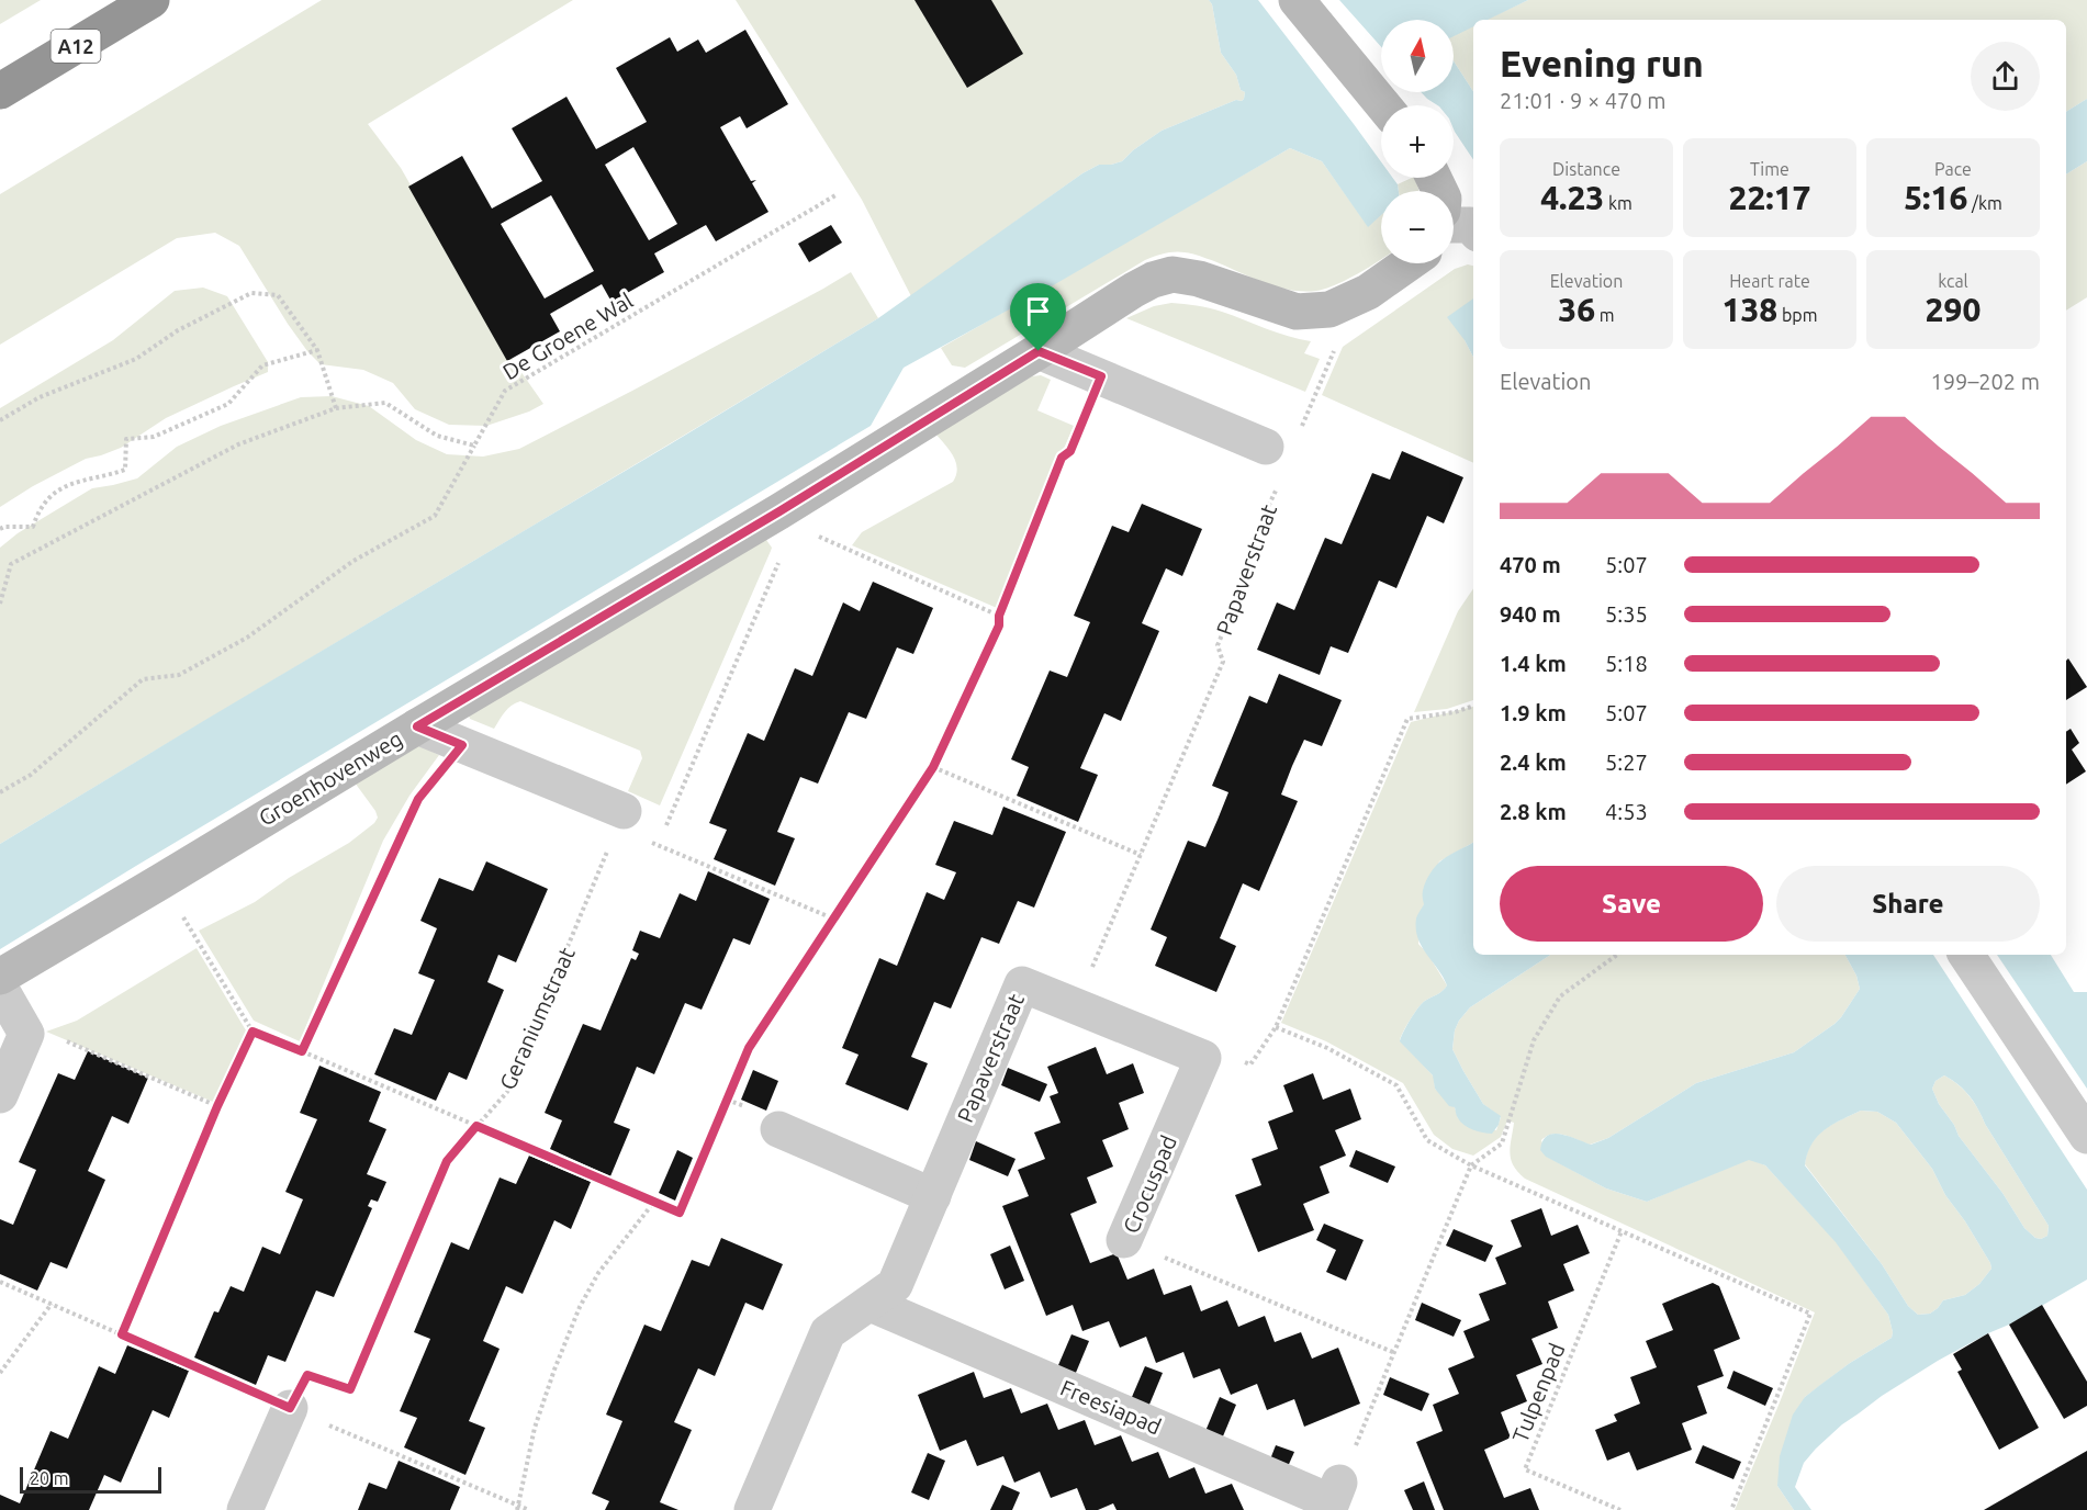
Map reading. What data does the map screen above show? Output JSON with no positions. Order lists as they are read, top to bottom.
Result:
{
  "streets": {
    "highway": ["A12"],
    "street": [
      "Papaverstraat",
      "Groenhovenweg",
      "Crocuspad",
      "Freesiapad"
    ],
    "path": ["De Groene Wal", "Geraniumstraat", "Tulpenpad"]
  },
  "crossings": [
    ["Papaverstraat", "Freesiapad"]
  ],
  "scale_bar": "20 m",
  "north": "top",
  "page": {
    "map_buttons": ["+", "−"],
    "heading": ["Evening run", "21:01 · 9 × 470 m"],
    "stats": [
      ["Distance", "4.23 km"],
      ["Time", "22:17"],
      ["Pace", "5:16 /km"],
      ["Elevation", "36 m"],
      ["Heart rate", "138 bpm"],
      ["kcal", "290"]
    ],
    "chart": ["Elevation", "199–202 m"],
    "list": [
      {
        "name": "470 m",
        "note": "5:07"
      },
      {
        "name": "940 m",
        "note": "5:35"
      },
      {
        "name": "1.4 km",
        "note": "5:18"
      },
      {
        "name": "1.9 km",
        "note": "5:07"
      },
      {
        "name": "2.4 km",
        "note": "5:27"
      },
      {
        "name": "2.8 km",
        "note": "4:53"
      }
    ],
    "buttons": ["Save", "Share"],
    "scale": "20 m"
  }
}
